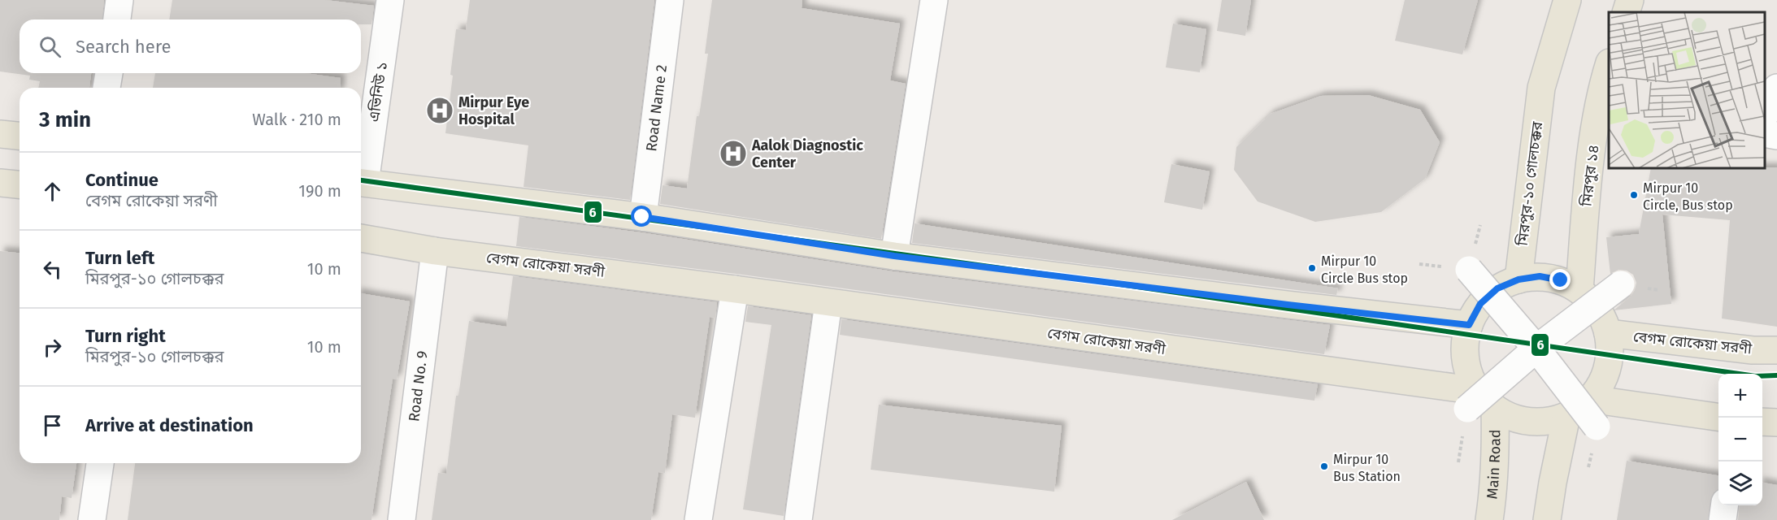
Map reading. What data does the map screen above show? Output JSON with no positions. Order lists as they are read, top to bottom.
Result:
{
  "streets": {
    "main road": [
      "মিরপুর ১৪",
      "মিরপুর-১০ গোলচক্কর",
      "বেগম রোকেয়া সরণী",
      "Main Road"
    ],
    "street": ["এভিনিউ ১", "Road Name 2", "Road No. 9"]
  },
  "crossings": [
    ["মিরপুর ১৪", "মিরপুর-১০ গোলচক্কর"],
    ["মিরপুর ১৪", "বেগম রোকেয়া সরণী"],
    ["মিরপুর ১৪", "Main Road"],
    ["মিরপুর-১০ গোলচক্কর", "বেগম রোকেয়া সরণী"],
    ["মিরপুর-১০ গোলচক্কর", "Main Road"],
    ["বেগম রোকেয়া সরণী", "Road No. 9"],
    ["বেগম রোকেয়া সরণী", "Main Road"]
  ],
  "places": {
    "hospital": ["Mirpur Eye Hospital", "Aalok Diagnostic Center"],
    "other": ["Mirpur 10 Circle, Bus stop", "Mirpur 10 Circle Bus stop", "Mirpur 10 Bus Station"]
  },
  "lines": ["transit line 6"],
  "page": {
    "search": "Search here",
    "heading": ["3 min", "Walk · 210 m"],
    "list": [
      ["Continue", "বেগম রোকেয়া সরণী", "190 m"],
      ["Turn left", "মিরপুর-১০ গোলচক্কর", "10 m"],
      ["Turn right", "মিরপুর-১০ গোলচক্কর", "10 m"],
      "Arrive at destination"
    ],
    "map_buttons": ["+", "−"]
  }
}
